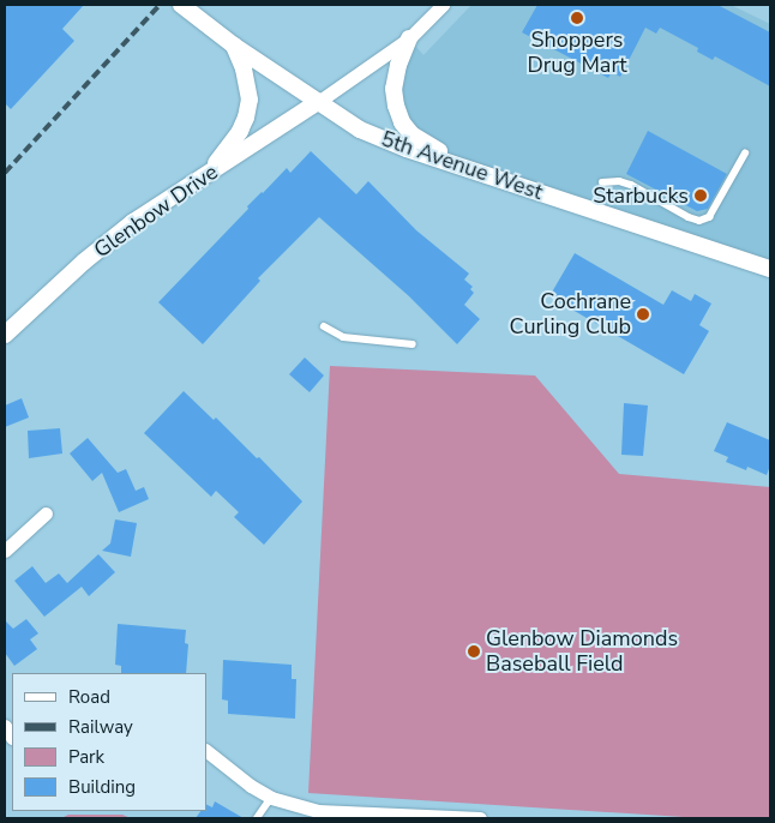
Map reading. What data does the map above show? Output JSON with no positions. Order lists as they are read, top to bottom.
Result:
{
  "streets": {
    "street": ["5th Avenue West", "Glenbow Drive"]
  },
  "crossings": [
    ["5th Avenue West", "Glenbow Drive"]
  ],
  "places": [
    "Shoppers Drug Mart",
    "Starbucks",
    "Cochrane Curling Club",
    "Glenbow Diamonds Baseball Field"
  ],
  "legend": [
    "Road",
    "Railway",
    "Park",
    "Building"
  ]
}
